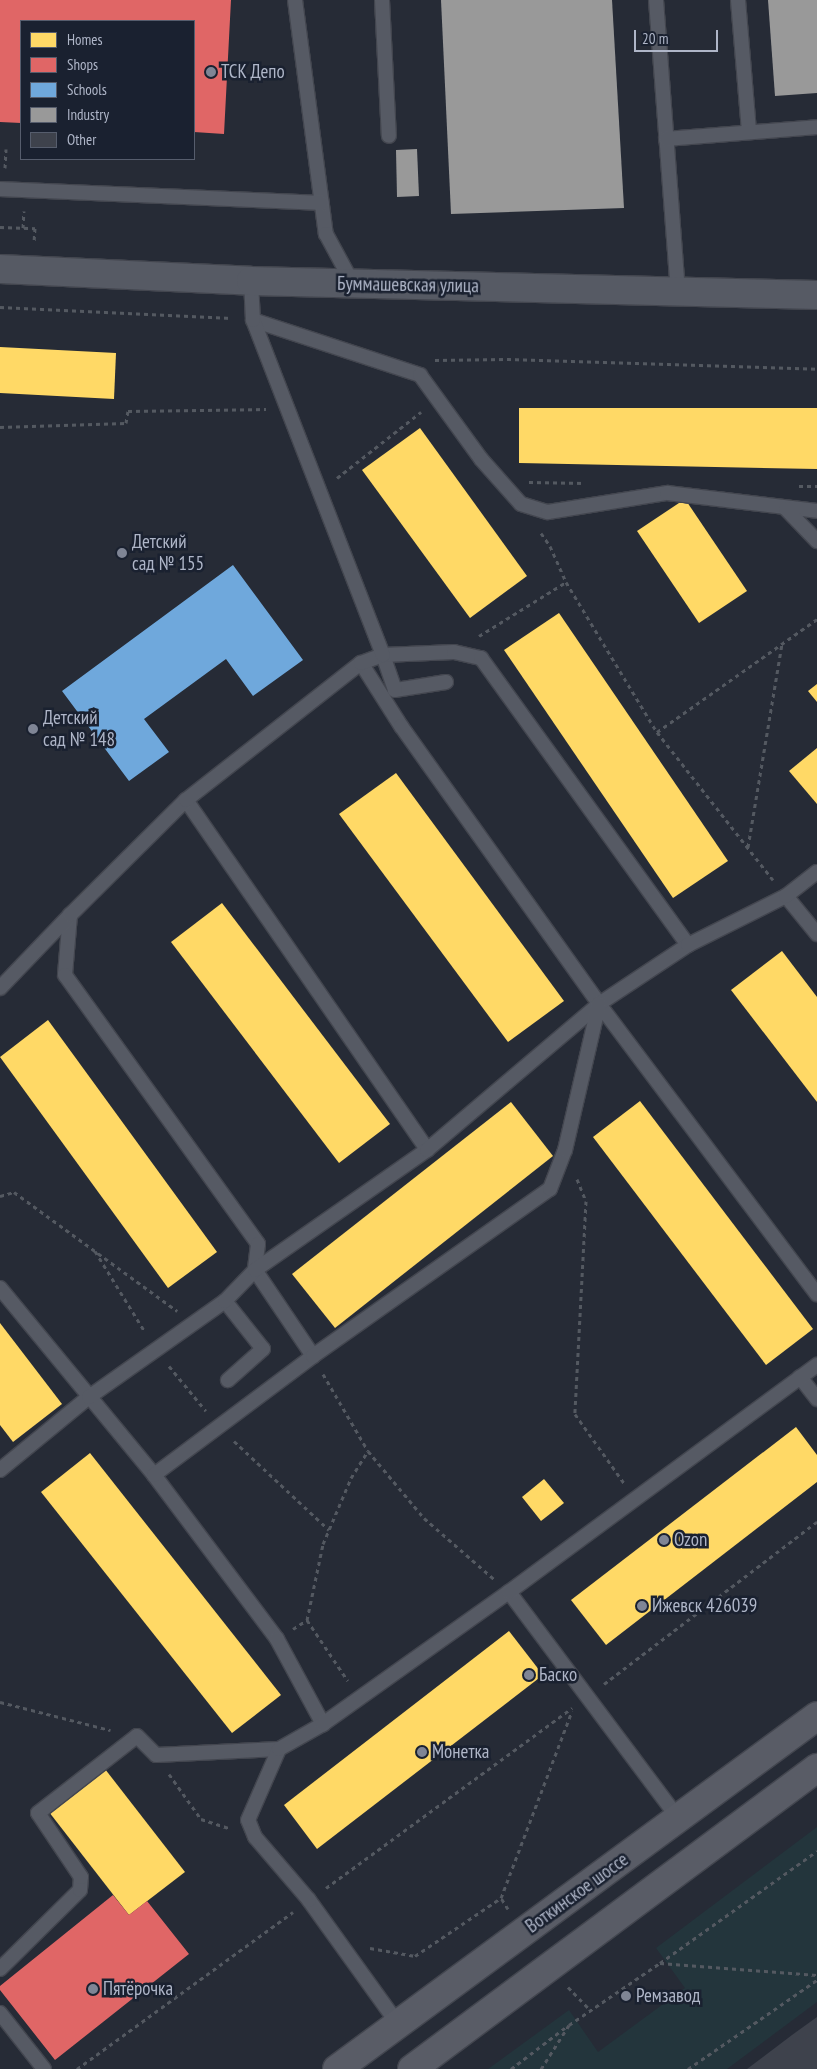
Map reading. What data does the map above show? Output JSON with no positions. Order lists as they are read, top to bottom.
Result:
{
  "streets": {
    "main road": ["Воткинское шоссе"],
    "street": ["Буммашевская улица"]
  },
  "places": [
    "ТСК Депо",
    "Детский сад № 155",
    "Детский сад № 148",
    "Ozon",
    "Ижевск 426039",
    "Баско",
    "Монетка",
    "Пятёрочка",
    "Ремзавод"
  ],
  "legend": [
    "Homes",
    "Shops",
    "Schools",
    "Industry",
    "Other"
  ],
  "scale_bar": "20 m"
}
